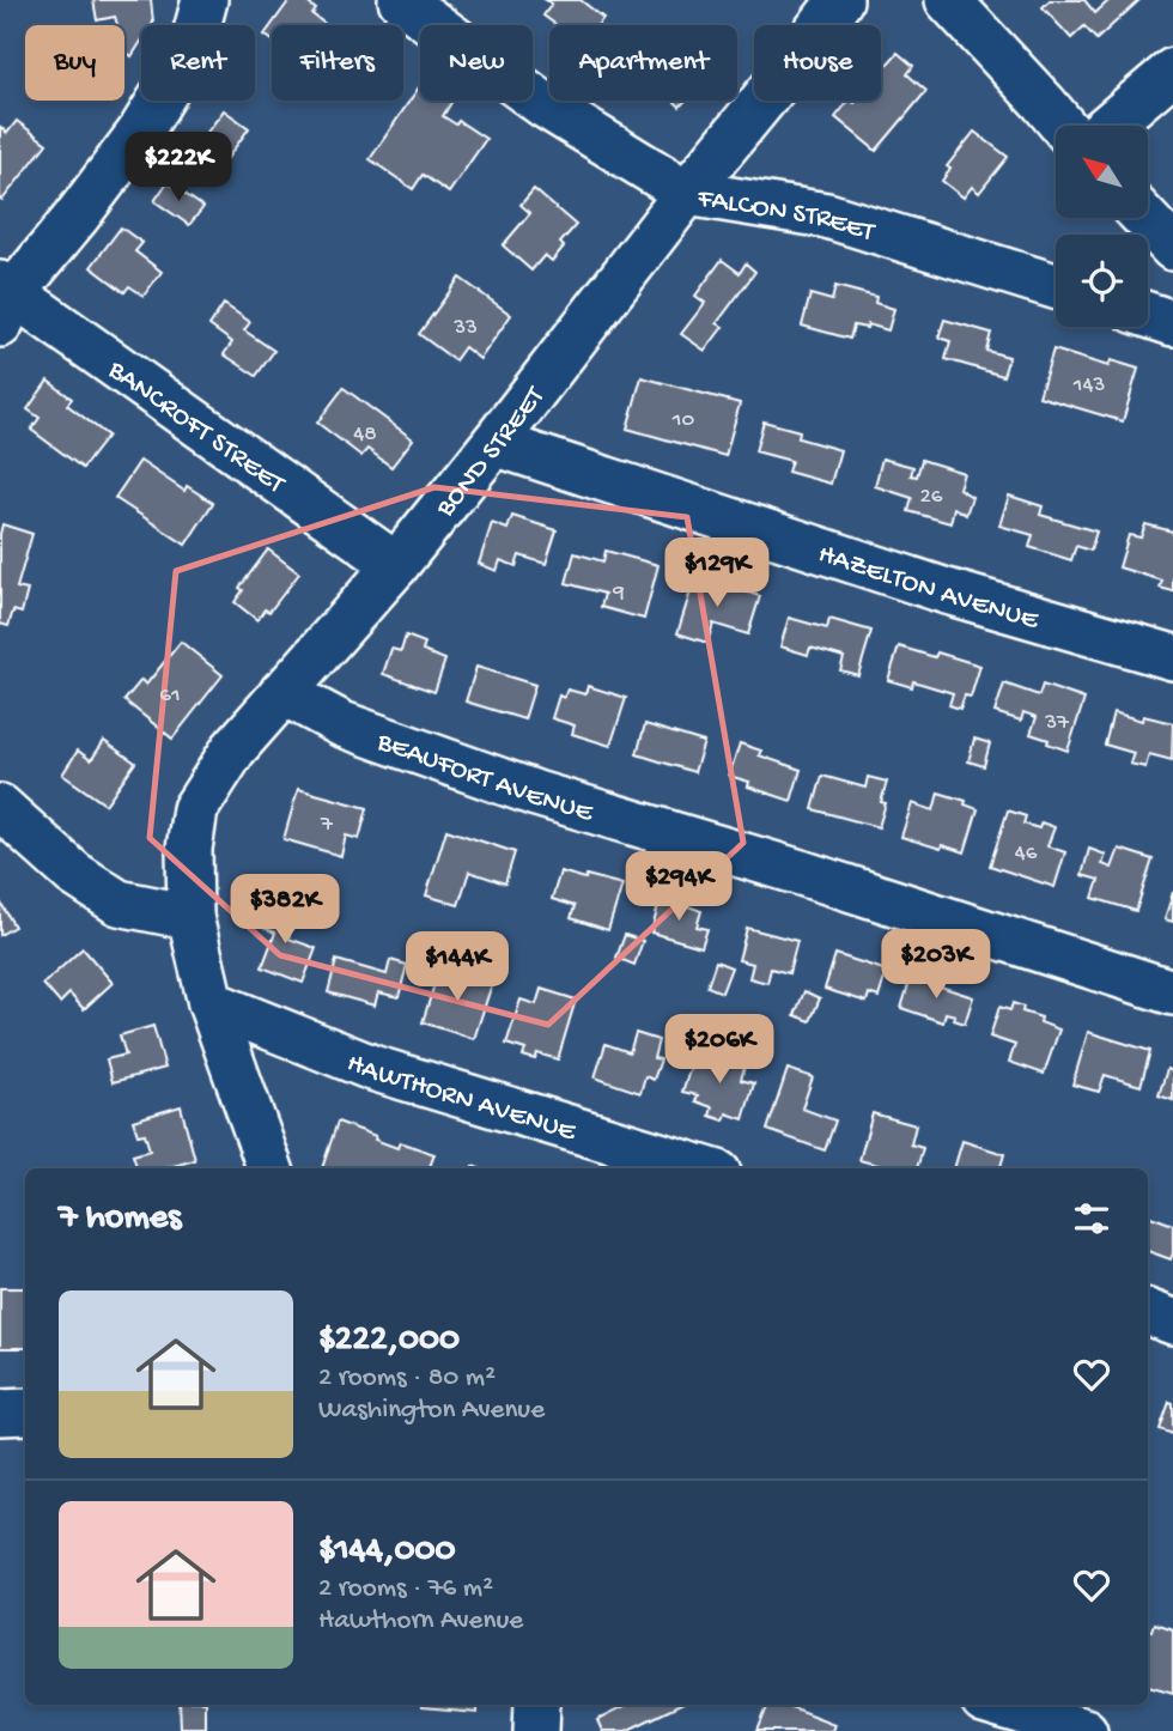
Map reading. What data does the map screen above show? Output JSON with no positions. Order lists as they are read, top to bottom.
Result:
{
  "streets": {
    "street": [
      "FALCON STREET",
      "BANCROFT STREET",
      "BOND STREET",
      "HAZELTON AVENUE",
      "BEAUFORT AVENUE",
      "HAWTHORN AVENUE"
    ]
  },
  "crossings": [
    ["FALCON STREET", "BOND STREET"],
    ["BANCROFT STREET", "BOND STREET"],
    ["BOND STREET", "HAZELTON AVENUE"],
    ["BOND STREET", "BEAUFORT AVENUE"],
    ["BOND STREET", "HAWTHORN AVENUE"]
  ],
  "house_numbers": [
    "33",
    "143",
    "10",
    "48",
    "26",
    "9",
    "61",
    "37",
    "7",
    "46"
  ],
  "north": "top left",
  "page": {
    "chip": [
      "Buy",
      "Rent",
      "Filters",
      "New",
      "Apartment",
      "House"
    ],
    "price": [
      "$222K",
      "$129K",
      "$294K",
      "$382K",
      "$203K",
      "$144K",
      "$206K"
    ],
    "heading": "7 homes",
    "list": [
      {
        "name": "$222,000",
        "note": "2 rooms · 80 m² · Washington Avenue"
      },
      {
        "name": "$144,000",
        "note": "2 rooms · 76 m² · Hawthorn Avenue"
      }
    ]
  }
}
